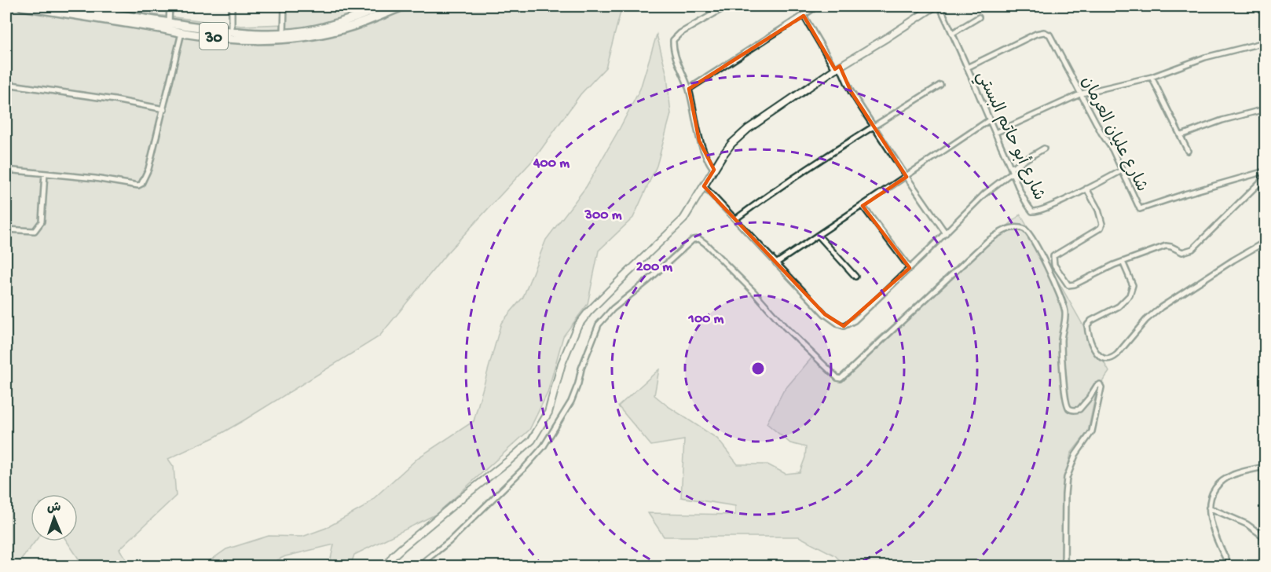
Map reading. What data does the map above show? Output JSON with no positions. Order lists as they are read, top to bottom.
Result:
{
  "streets": {
    "main road": ["30"],
    "street": ["شارع عليان العرمان", "شارع أبو حاتم البستي"]
  },
  "crossings": [
    ["شارع عليان العرمان", "شارع أبو حاتم البستي"]
  ],
  "north": "top",
  "rings": [
    "400 m",
    "300 m",
    "200 m",
    "100 m"
  ]
}
